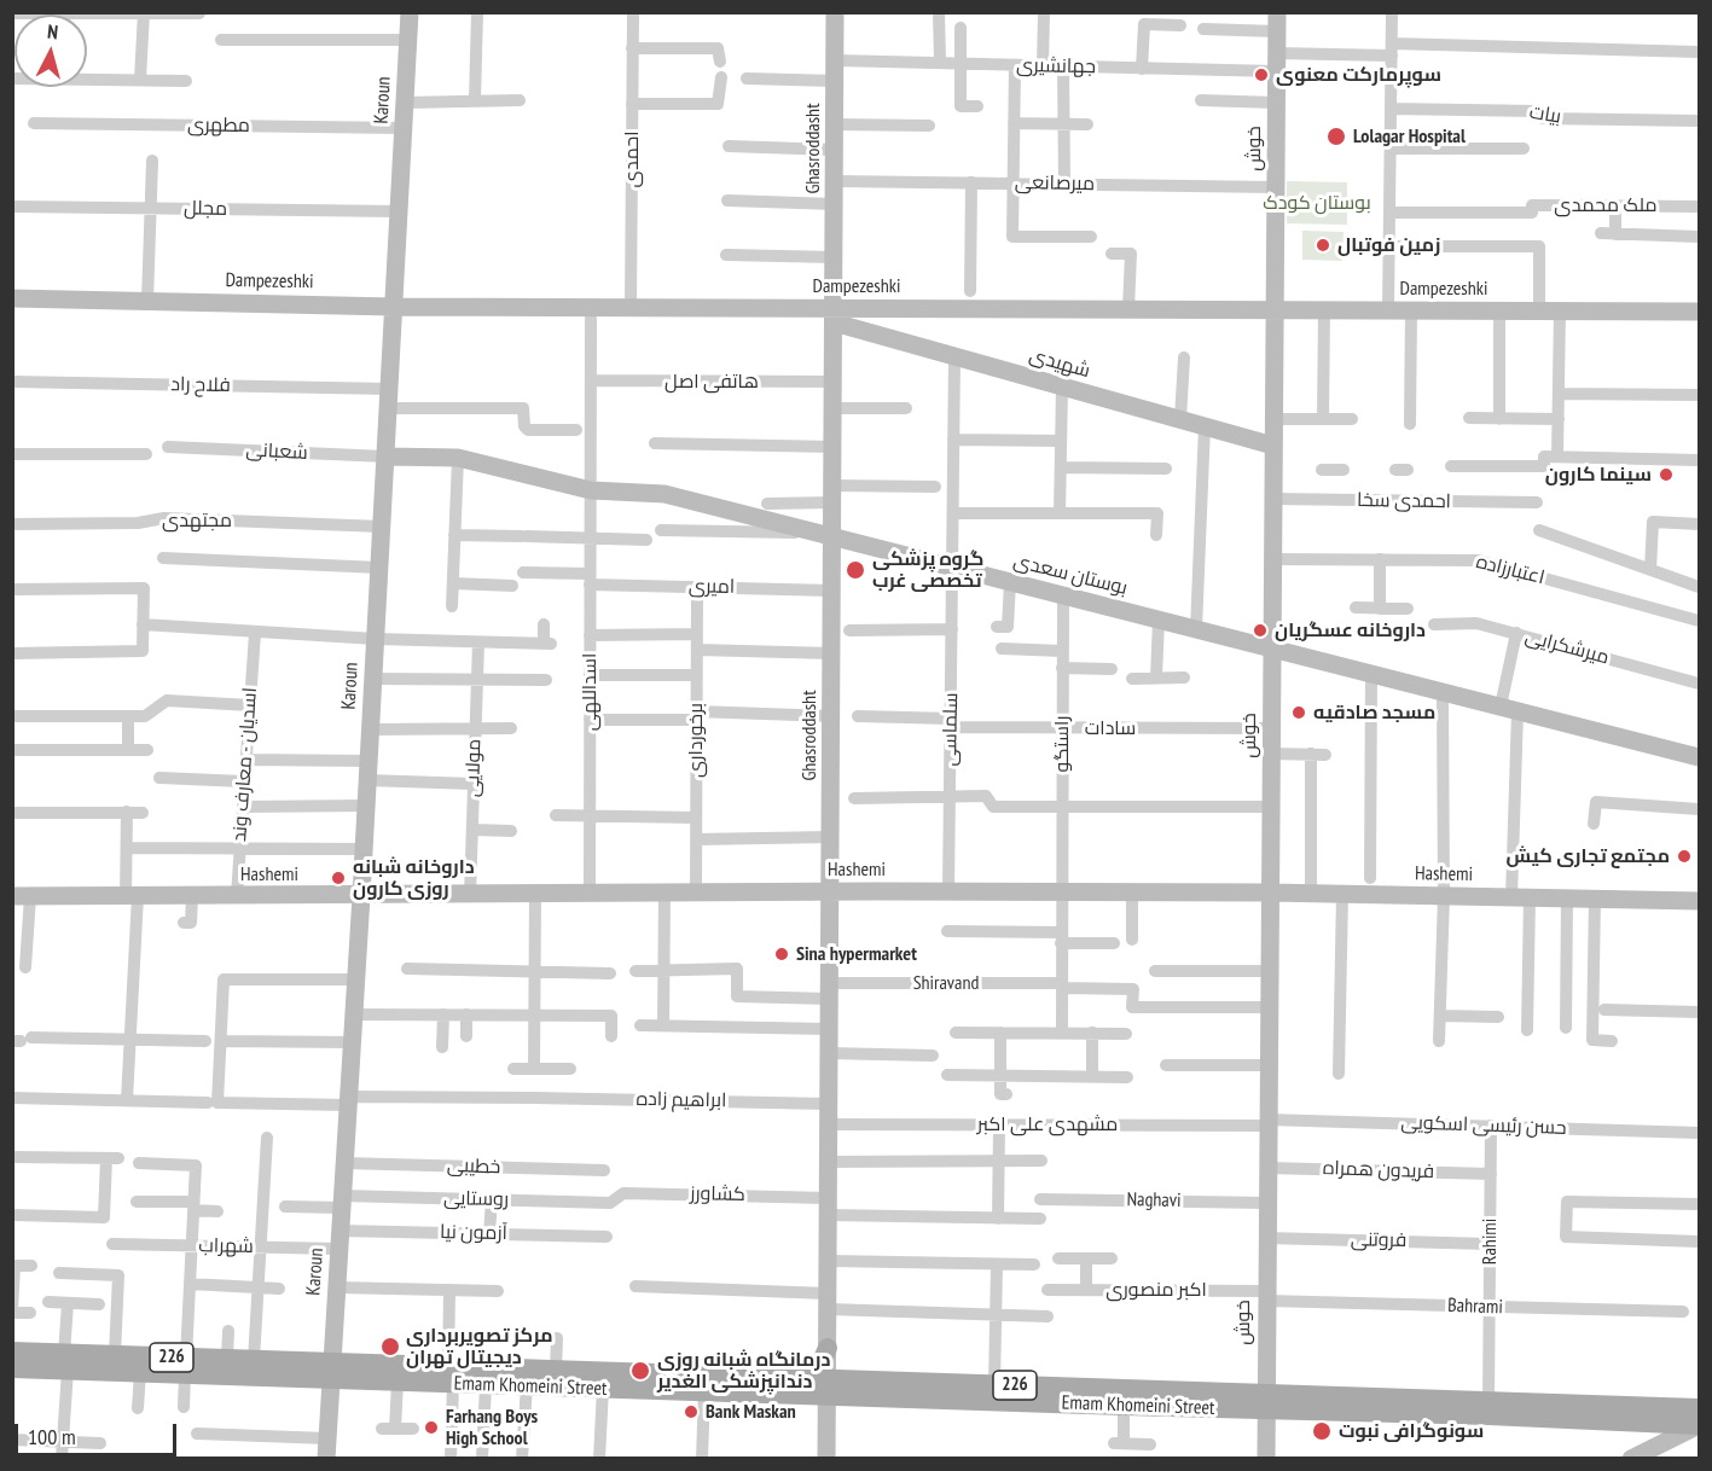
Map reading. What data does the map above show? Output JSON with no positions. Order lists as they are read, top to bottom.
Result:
{
  "streets": {
    "main road": [
      "Karoun",
      "Ghasroddasht",
      "خوش",
      "Dampezeshki",
      "شهیدی",
      "بوستان سعدی",
      "Hashemi",
      "226",
      "Emam Khomeini Street"
    ],
    "street": [
      "جهانشیری",
      "بیات",
      "مطهری",
      "احمدی",
      "میرصانعی",
      "ملک محمدی",
      "مجلل",
      "هاتفی اصل",
      "فلاح راد",
      "شعبانی",
      "احمدی سخا",
      "مجتهدی",
      "اعتبارزاده",
      "امیری",
      "میرشکرایی",
      "اسداللهی",
      "سادات",
      "سلماسی",
      "برخورداری",
      "راستگو",
      "اسدیان - معارف وند",
      "مولایی",
      "Shiravand",
      "ابراهیم زاده",
      "مشهدی علی اکبر",
      "حسن رئیسی اسکویی",
      "خطیبی",
      "فریدون همراه",
      "کشاورز",
      "روستایی",
      "Naghavi",
      "آزمون نیا",
      "فروتنی",
      "Rahimi",
      "شهراب",
      "اکبر منصوری",
      "Bahrami"
    ]
  },
  "crossings": [
    ["جهانشیری", "Ghasroddasht"],
    ["جهانشیری", "خوش"],
    ["Karoun", "مطهری"],
    ["Karoun", "مجلل"],
    ["Karoun", "Dampezeshki"],
    ["Karoun", "فلاح راد"],
    ["Karoun", "شعبانی"],
    ["Karoun", "مجتهدی"],
    ["Karoun", "بوستان سعدی"],
    ["Karoun", "Hashemi"],
    ["Karoun", "ابراهیم زاده"],
    ["Karoun", "خطیبی"],
    ["Karoun", "روستایی"],
    ["Karoun", "آزمون نیا"],
    ["Karoun", "شهراب"],
    ["Karoun", "Emam Khomeini Street"],
    ["Ghasroddasht", "میرصانعی"],
    ["Ghasroddasht", "Dampezeshki"],
    ["Ghasroddasht", "شهیدی"],
    ["Ghasroddasht", "هاتفی اصل"],
    ["Ghasroddasht", "بوستان سعدی"],
    ["Ghasroddasht", "امیری"],
    ["Ghasroddasht", "Hashemi"],
    ["Ghasroddasht", "Shiravand"],
    ["Ghasroddasht", "ابراهیم زاده"],
    ["Ghasroddasht", "مشهدی علی اکبر"],
    ["Ghasroddasht", "کشاورز"],
    ["Ghasroddasht", "Emam Khomeini Street"],
    ["خوش", "میرصانعی"],
    ["خوش", "Dampezeshki"],
    ["خوش", "شهیدی"],
    ["خوش", "احمدی سخا"],
    ["خوش", "اعتبارزاده"],
    ["خوش", "بوستان سعدی"],
    ["خوش", "سادات"],
    ["خوش", "Hashemi"],
    ["خوش", "Shiravand"],
    ["خوش", "مشهدی علی اکبر"],
    ["خوش", "حسن رئیسی اسکویی"],
    ["خوش", "فریدون همراه"],
    ["خوش", "Naghavi"],
    ["خوش", "فروتنی"],
    ["خوش", "اکبر منصوری"],
    ["خوش", "Bahrami"],
    ["خوش", "Emam Khomeini Street"],
    ["احمدی", "Dampezeshki"],
    ["Dampezeshki", "شهیدی"],
    ["شهیدی", "سلماسی"],
    ["شعبانی", "بوستان سعدی"],
    ["بوستان سعدی", "اسداللهی"],
    ["بوستان سعدی", "سلماسی"],
    ["بوستان سعدی", "راستگو"],
    ["امیری", "اسداللهی"],
    ["امیری", "برخورداری"],
    ["اسداللهی", "Hashemi"],
    ["سادات", "سلماسی"],
    ["سادات", "راستگو"],
    ["سلماسی", "Hashemi"],
    ["برخورداری", "Hashemi"],
    ["راستگو", "Hashemi"],
    ["راستگو", "Shiravand"],
    ["اسدیان - معارف وند", "Hashemi"],
    ["مولایی", "Hashemi"],
    ["مشهدی علی اکبر", "حسن رئیسی اسکویی"],
    ["حسن رئیسی اسکویی", "Rahimi"],
    ["فریدون همراه", "Rahimi"],
    ["کشاورز", "روستایی"],
    ["آزمون نیا", "شهراب"],
    ["فروتنی", "Rahimi"],
    ["Rahimi", "Bahrami"],
    ["Rahimi", "Emam Khomeini Street"],
    ["اکبر منصوری", "Bahrami"]
  ],
  "parks": ["بوستان کودک"],
  "places": [
    "سوپرمارکت معنوی",
    "Lolagar Hospital",
    "زمین فوتبال",
    "سینما کارون",
    "گروه پزشکی تخصصی غرب",
    "داروخانه عسگریان",
    "مسجد صادقیه",
    "مجتمع تجاری کیش",
    "داروخانه شبانه روزی کارون",
    "Sina hypermarket",
    "مرکز تصویربرداری دیجیتال تهران",
    "درمانگاه شبانه روزی دندانپزشکی الغدیر",
    "Bank Maskan",
    "Farhang Boys High School",
    "سونوگرافی نبوت"
  ],
  "scale_bar": "100 m",
  "north": "top"
}
